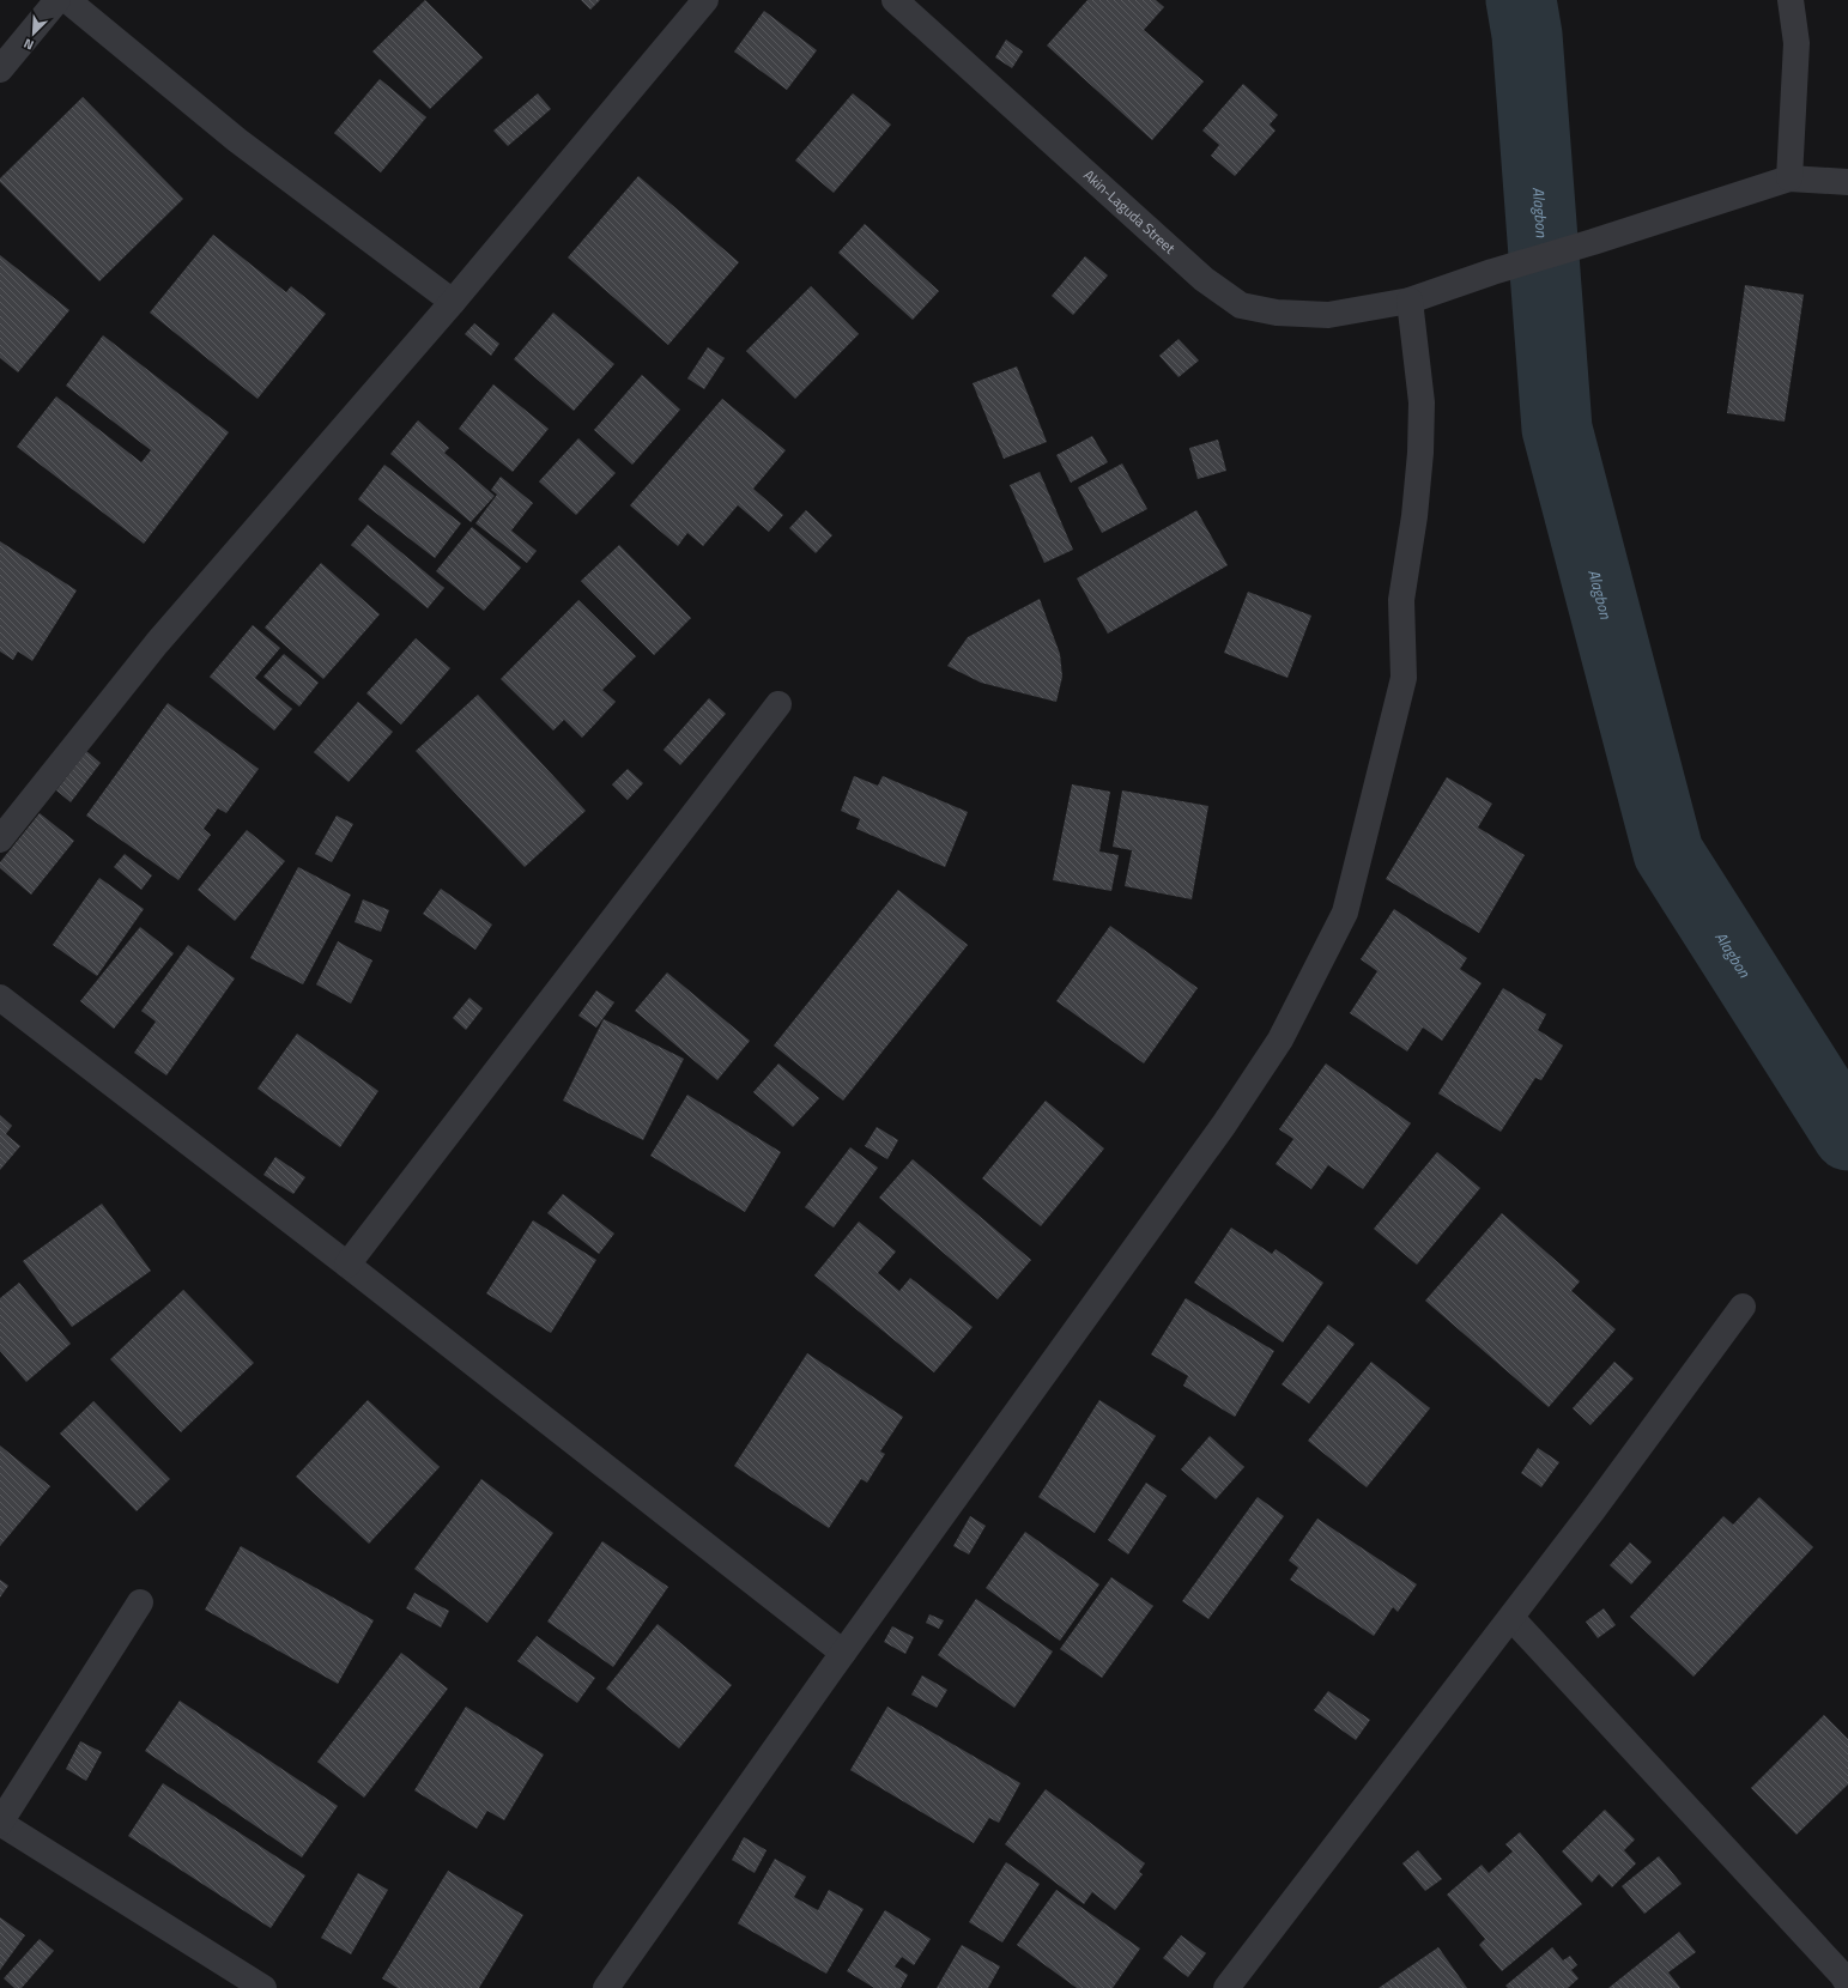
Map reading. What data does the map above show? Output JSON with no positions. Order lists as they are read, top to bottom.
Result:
{
  "streets": {
    "street": ["Akin-Laguda Street"]
  },
  "water": ["Alagbon"],
  "north": "bottom left"
}
